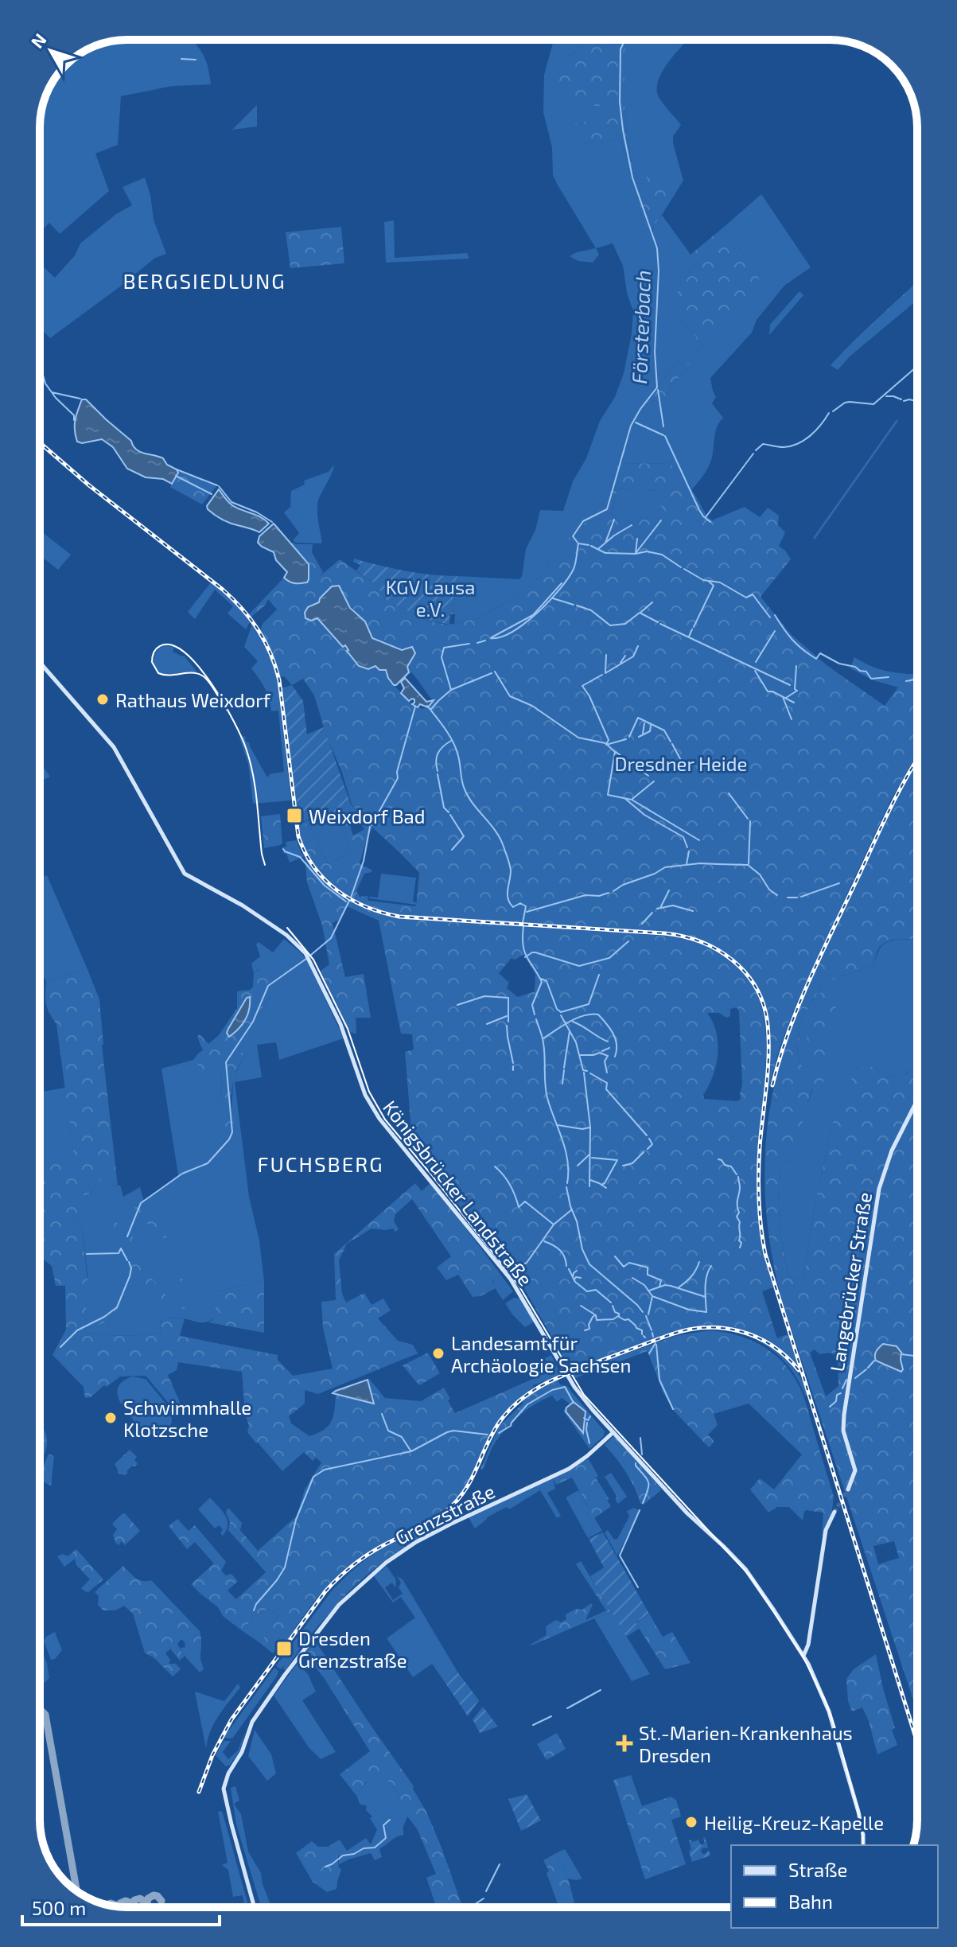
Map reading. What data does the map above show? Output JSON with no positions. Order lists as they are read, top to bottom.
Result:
{
  "streets": {
    "main road": ["Königsbrücker Landstraße", "Langebrücker Straße", "Grenzstraße"]
  },
  "crossings": [
    ["Königsbrücker Landstraße", "Grenzstraße"]
  ],
  "districts": ["BERGSIEDLUNG", "FUCHSBERG"],
  "water": ["Försterbach"],
  "parks": ["KGV Lausa e.V.", "Dresdner Heide"],
  "places": {
    "other": [
      "Rathaus Weixdorf",
      "Landesamt für Archäologie Sachsen",
      "Schwimmhalle Klotzsche",
      "Heilig-Kreuz-Kapelle"
    ],
    "transit": ["Weixdorf Bad", "Dresden Grenzstraße"],
    "health": ["St.-Marien-Krankenhaus Dresden"]
  },
  "legend": ["Straße", "Bahn"],
  "scale_bar": "500 m",
  "north": "top left"
}
